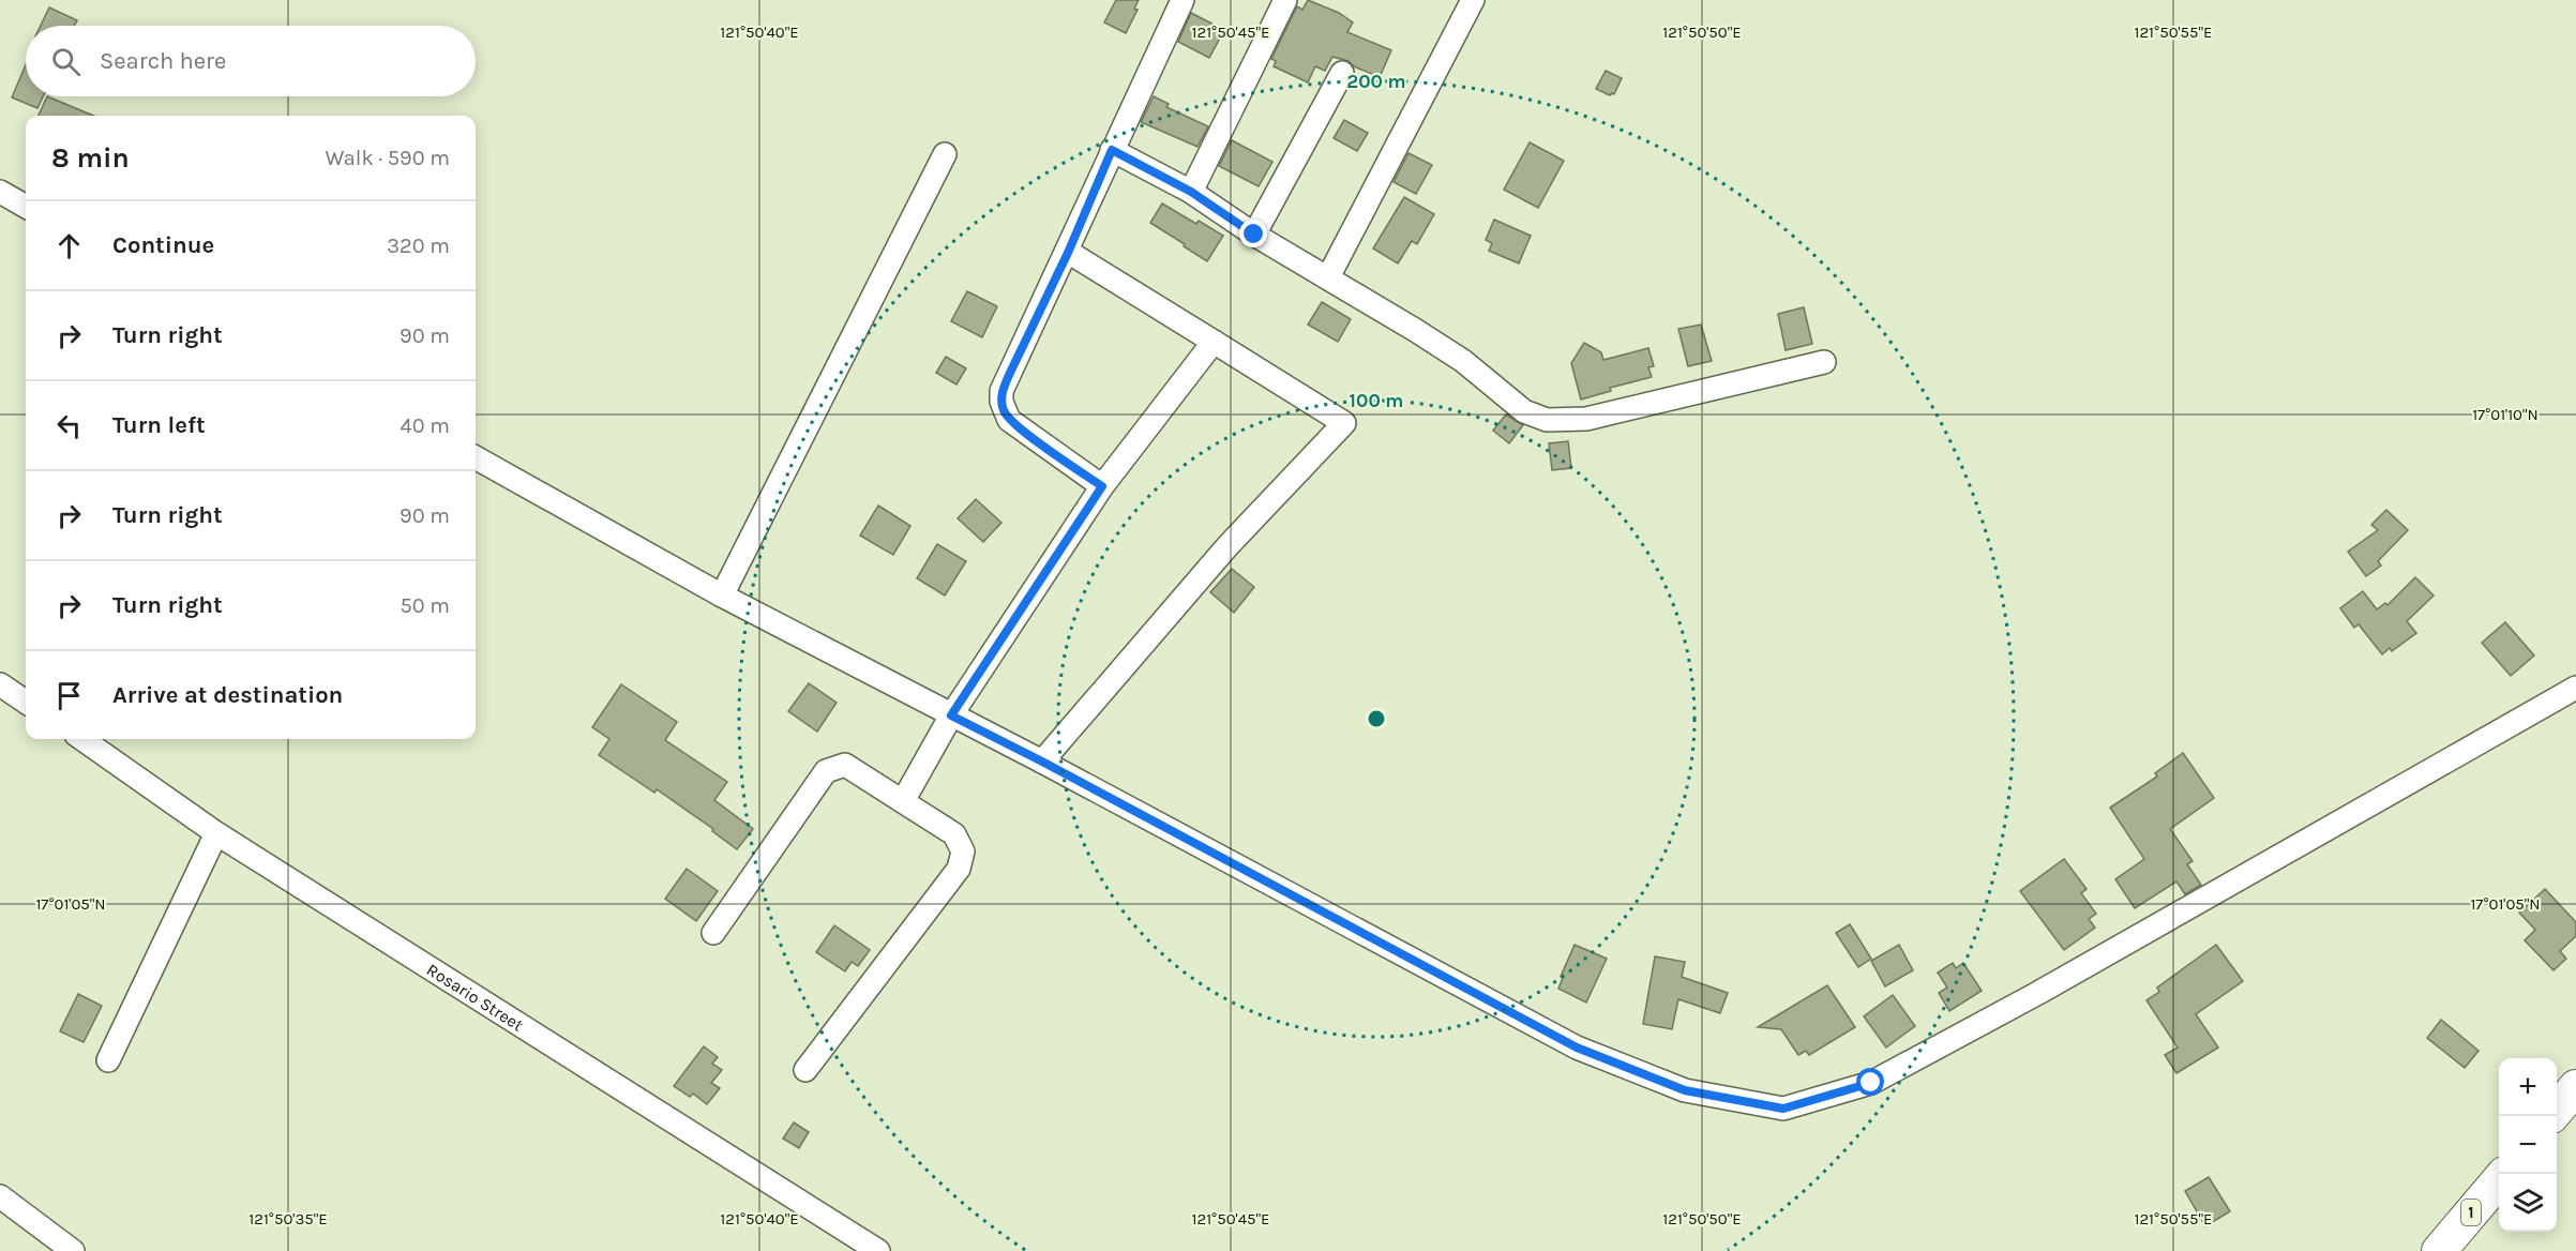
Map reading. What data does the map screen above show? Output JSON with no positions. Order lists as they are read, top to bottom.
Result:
{
  "streets": {
    "highway": ["1"],
    "street": ["Rosario Street"]
  },
  "page": {
    "search": "Search here",
    "heading": ["8 min", "Walk · 590 m"],
    "list": [
      ["Continue", "320 m"],
      ["Turn right", "90 m"],
      ["Turn left", "40 m"],
      ["Turn right", "90 m"],
      ["Turn right", "50 m"],
      "Arrive at destination"
    ],
    "map_buttons": ["+", "−"]
  },
  "coordinates": [
    "121°50'40\"E",
    "121°50'45\"E",
    "121°50'50\"E",
    "121°50'55\"E",
    "17°01'10\"N",
    "17°01'05\"N",
    "121°50'35\"E"
  ],
  "rings": ["200 m", "100 m"]
}
